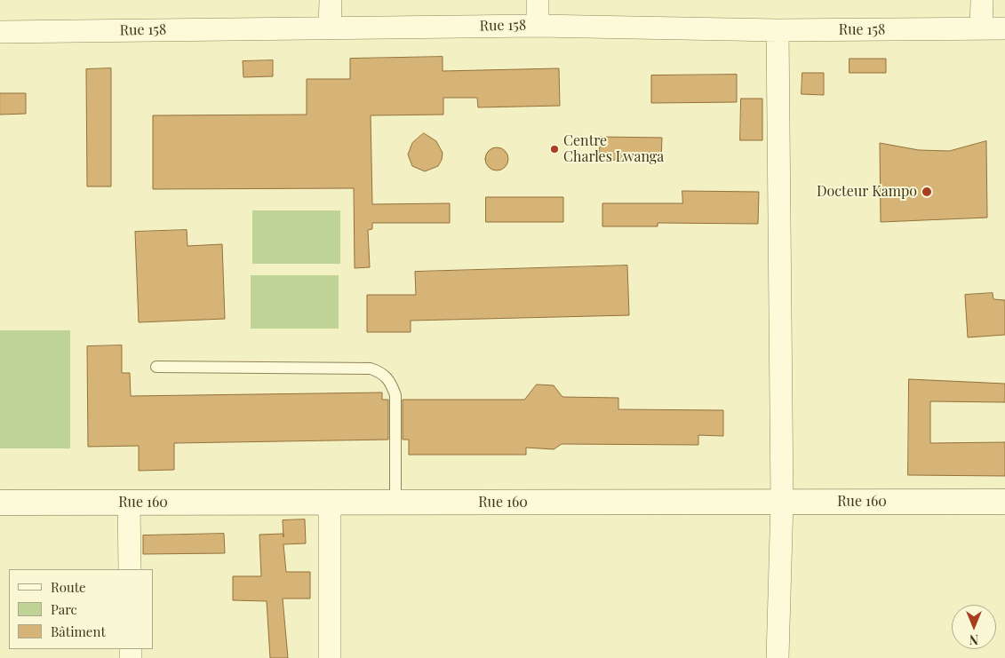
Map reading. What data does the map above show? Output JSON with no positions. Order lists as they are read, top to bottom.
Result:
{
  "streets": {
    "street": ["Rue 158", "Rue 160"]
  },
  "places": ["Centre Charles Lwanga", "Docteur Kampo"],
  "legend": ["Route", "Parc", "Bâtiment"],
  "north": "bottom"
}
